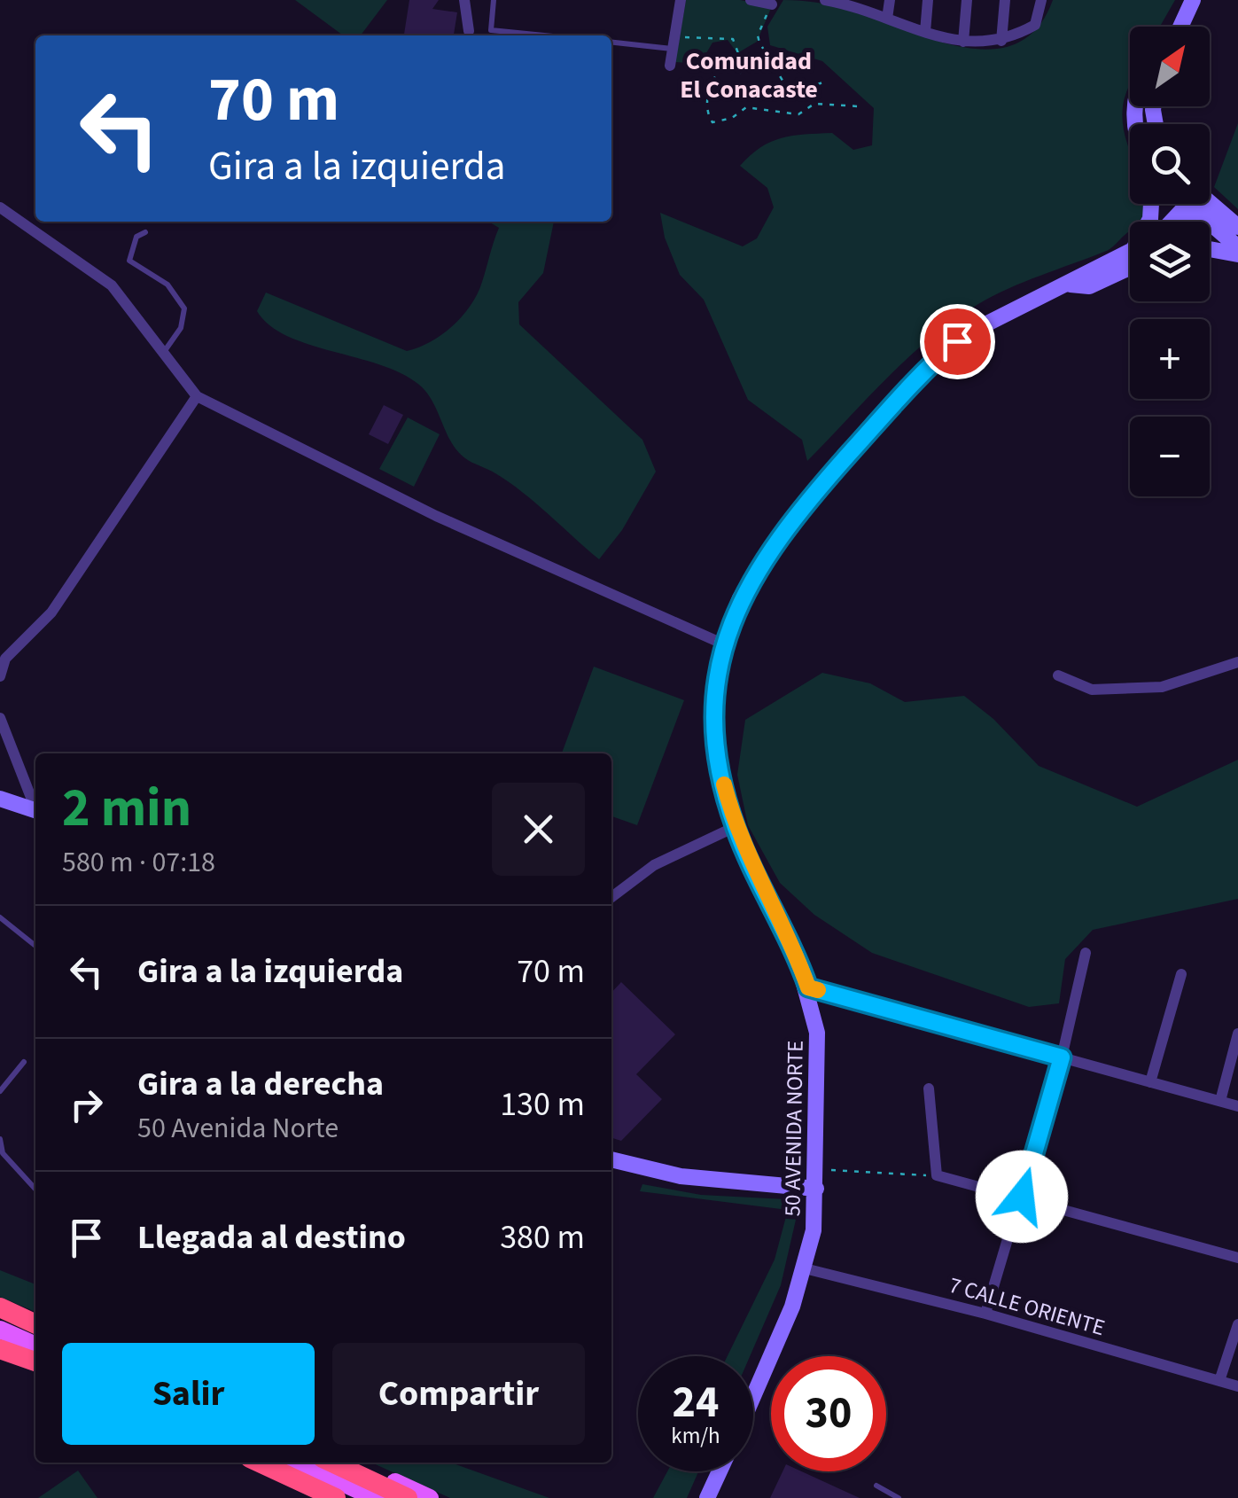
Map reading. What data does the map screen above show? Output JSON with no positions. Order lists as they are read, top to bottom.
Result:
{
  "streets": {
    "street": ["50 AVENIDA NORTE", "7 CALLE ORIENTE"]
  },
  "crossings": [
    ["50 AVENIDA NORTE", "7 CALLE ORIENTE"]
  ],
  "districts": ["Comunidad El Conacaste"],
  "north": "top right",
  "page": {
    "map_buttons": ["+", "−"],
    "turn": ["70 m", "Gira a la izquierda"],
    "heading": ["2 min", "580 m · 07:18"],
    "list": [
      {
        "name": "Gira a la izquierda",
        "value": "70 m"
      },
      {
        "name": "Gira a la derecha",
        "note": "50 Avenida Norte",
        "value": "130 m"
      },
      {
        "name": "Llegada al destino",
        "value": "380 m"
      }
    ],
    "buttons": ["Salir", "Compartir"],
    "speed": "24 km/h",
    "limit": "30"
  }
}
